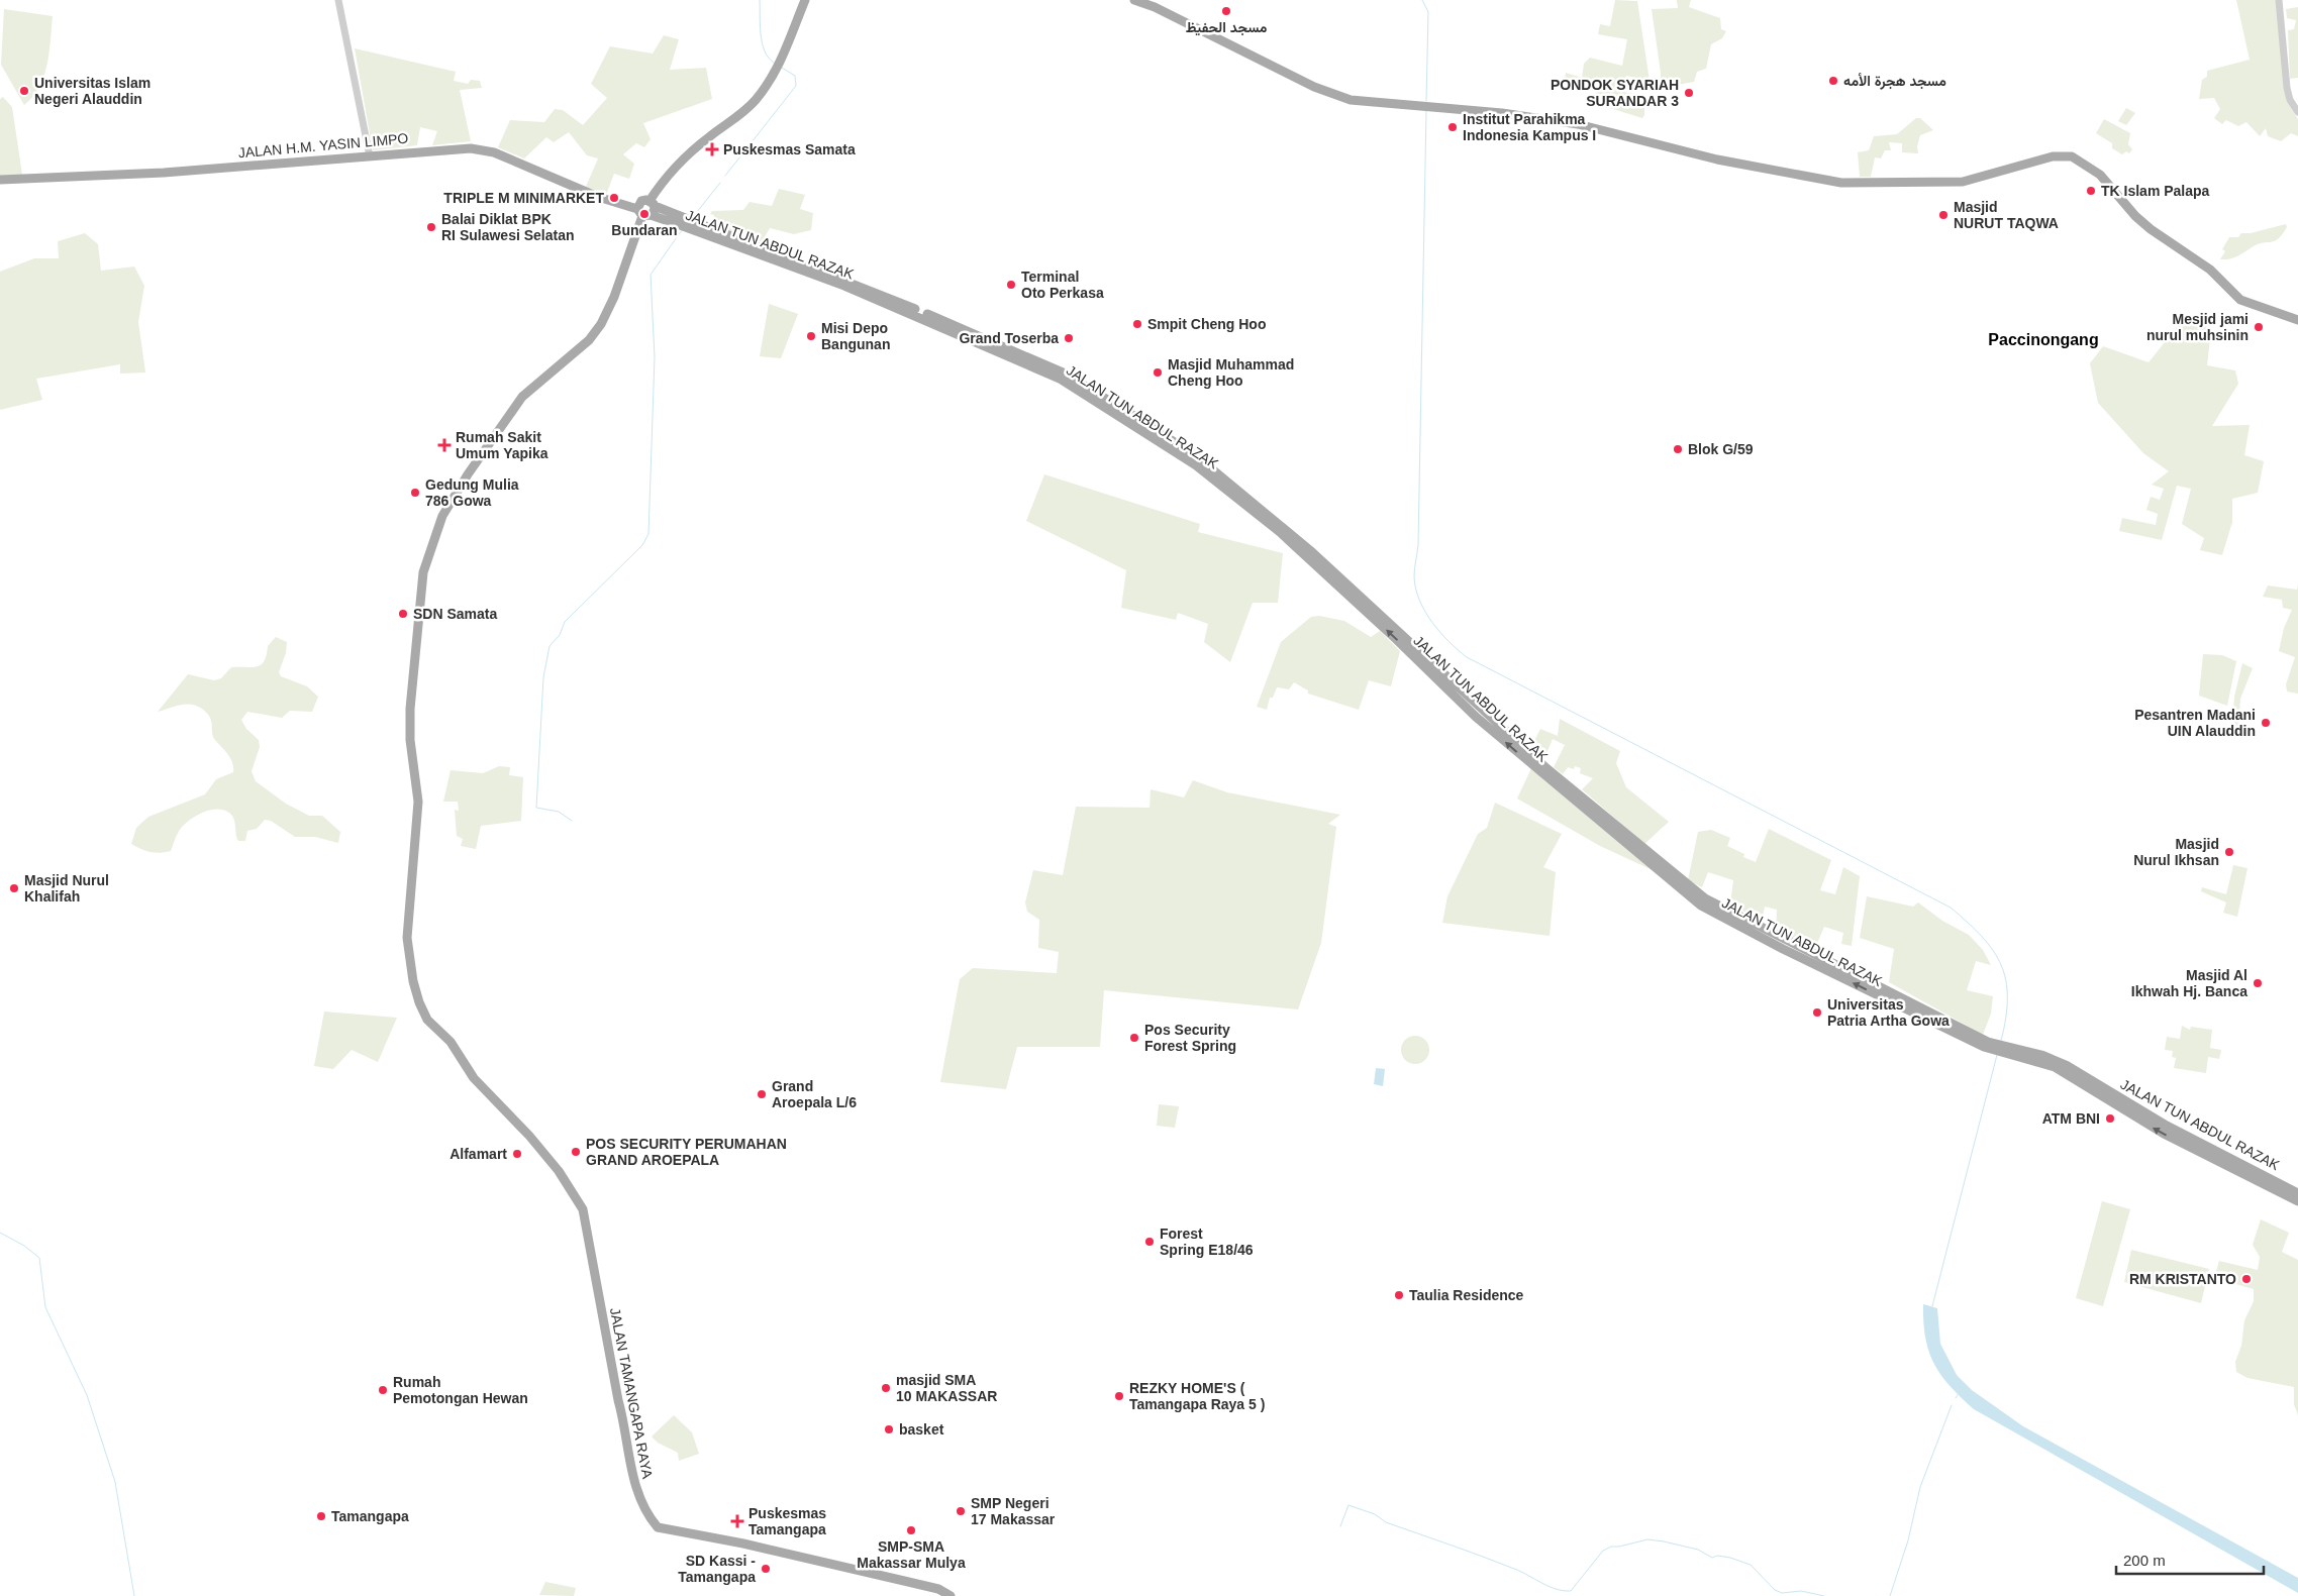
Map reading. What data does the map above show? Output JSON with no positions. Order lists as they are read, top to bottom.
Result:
{
  "streets": {
    "main road": ["JALAN H.M. YASIN LIMPO", "JALAN TUN ABDUL RAZAK", "JALAN TAMANGAPA RAYA"]
  },
  "crossings": [
    ["JALAN H.M. YASIN LIMPO", "JALAN TUN ABDUL RAZAK"],
    ["JALAN H.M. YASIN LIMPO", "JALAN TAMANGAPA RAYA"],
    ["JALAN TUN ABDUL RAZAK", "JALAN TAMANGAPA RAYA"]
  ],
  "districts": ["Paccinongang"],
  "places": {
    "other": [
      "مسجد الحفيظ",
      "مسجد هجرة الأمه",
      "Universitas Islam Negeri Alauddin",
      "PONDOK SYARIAH SURANDAR 3",
      "Institut Parahikma Indonesia Kampus I",
      "TK Islam Palapa",
      "TRIPLE M MINIMARKET",
      "Bundaran",
      "Masjid NURUT TAQWA",
      "Balai Diklat BPK RI Sulawesi Selatan",
      "Terminal Oto Perkasa",
      "Smpit Cheng Hoo",
      "Mesjid jami nurul muhsinin",
      "Misi Depo Bangunan",
      "Grand Toserba",
      "Masjid Muhammad Cheng Hoo",
      "Blok G/59",
      "Gedung Mulia 786 Gowa",
      "SDN Samata",
      "Pesantren Madani UIN Alauddin",
      "Masjid Nurul Ikhsan",
      "Masjid Nurul Khalifah",
      "Masjid Al Ikhwah Hj. Banca",
      "Universitas Patria Artha Gowa",
      "Pos Security Forest Spring",
      "Grand Aroepala L/6",
      "ATM BNI",
      "POS SECURITY PERUMAHAN GRAND AROEPALA",
      "Alfamart",
      "Forest Spring E18/46",
      "RM KRISTANTO",
      "Taulia Residence",
      "masjid SMA 10 MAKASSAR",
      "Rumah Pemotongan Hewan",
      "REZKY HOME'S ( Tamangapa Raya 5 )",
      "basket",
      "SMP Negeri 17 Makassar",
      "Tamangapa",
      "SMP-SMA Makassar Mulya",
      "SD Kassi - Tamangapa"
    ],
    "health": ["Puskesmas Samata", "Rumah Sakit Umum Yapika", "Puskesmas Tamangapa"]
  },
  "scale_bar": "200 m"
}
